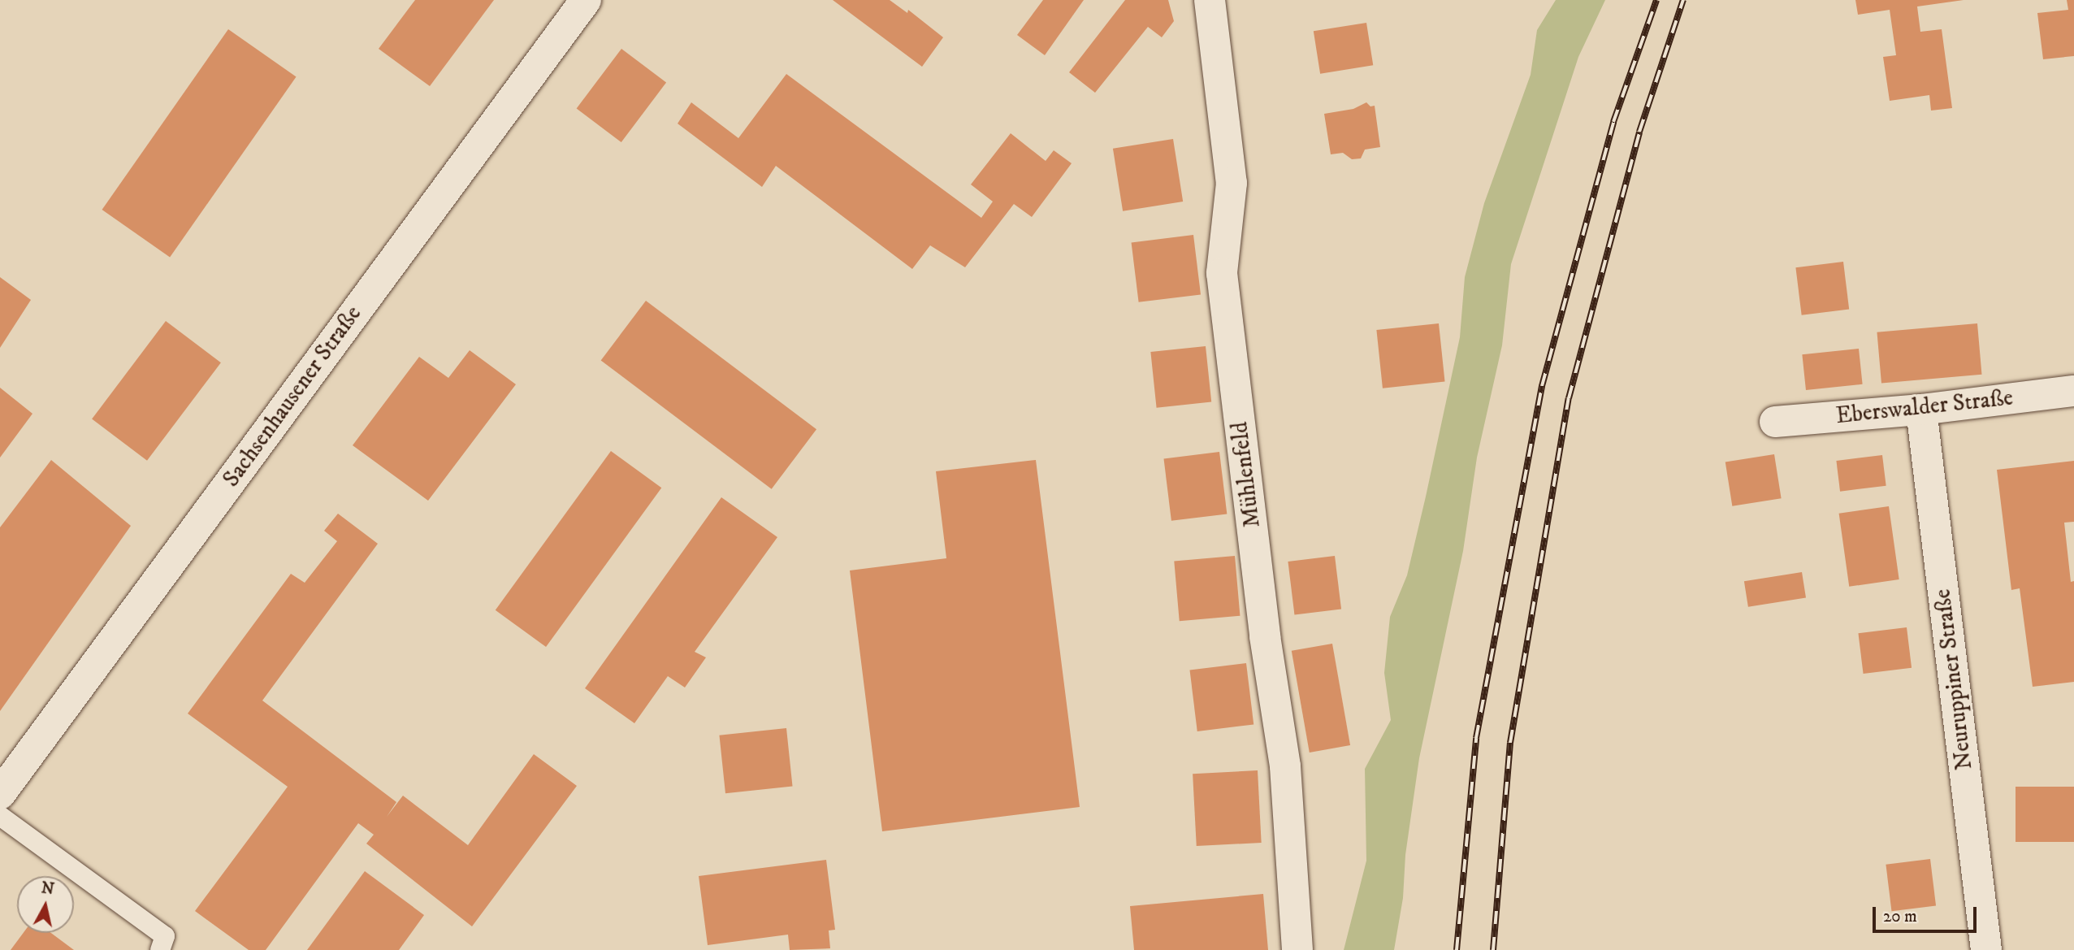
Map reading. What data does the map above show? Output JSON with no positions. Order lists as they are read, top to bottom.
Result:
{
  "streets": {
    "street": [
      "Sachsenhausener Straße",
      "Eberswalder Straße",
      "Mühlenfeld",
      "Neuruppiner Straße"
    ]
  },
  "crossings": [
    ["Eberswalder Straße", "Neuruppiner Straße"]
  ],
  "scale_bar": "20 m",
  "north": "top"
}
